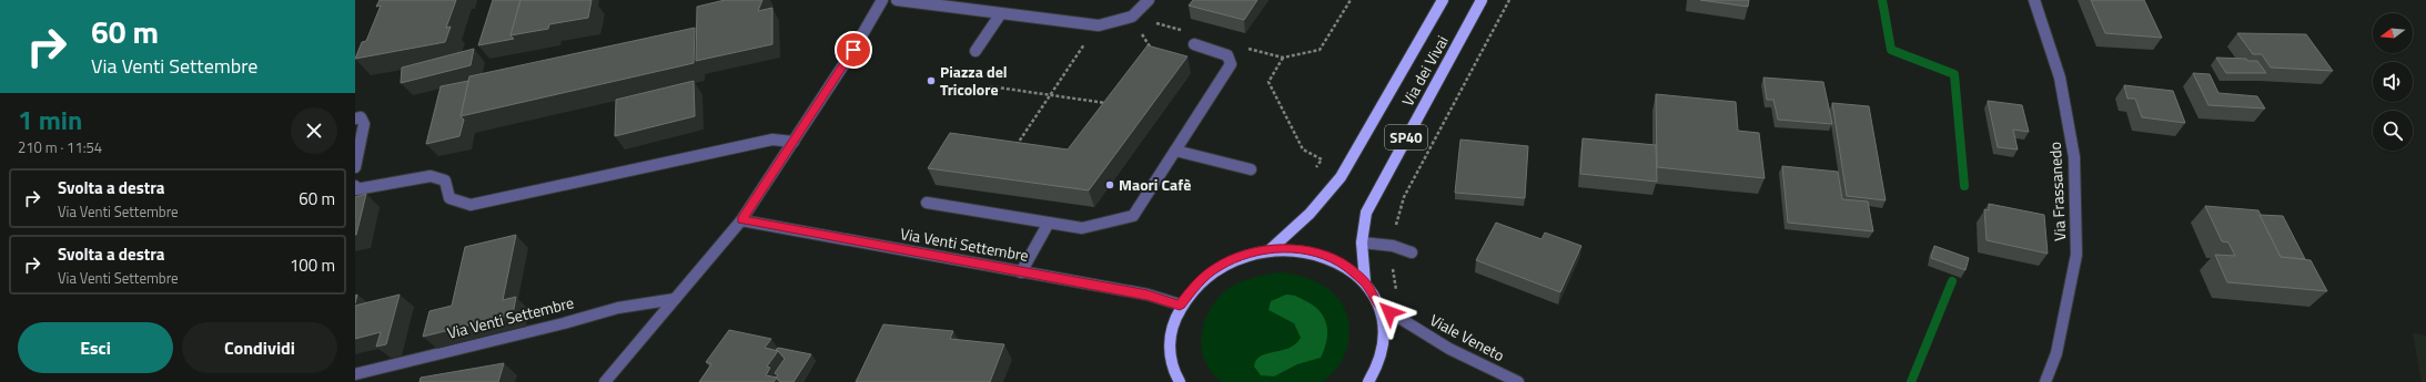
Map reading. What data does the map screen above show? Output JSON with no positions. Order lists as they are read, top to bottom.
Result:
{
  "streets": {
    "main road": ["Via dei Vivai", "SP40"],
    "street": ["Via Frassanedo", "Via Venti Settembre", "Viale Veneto"]
  },
  "crossings": [
    ["Via dei Vivai", "SP40"],
    ["SP40", "Via Venti Settembre"],
    ["SP40", "Viale Veneto"]
  ],
  "places": ["Piazza del Tricolore", "Maori Cafè"],
  "north": "left",
  "page": {
    "turn": ["60 m", "Via Venti Settembre"],
    "heading": ["1 min", "210 m · 11:54"],
    "list": [
      {
        "name": "Svolta a destra",
        "note": "Via Venti Settembre",
        "value": "60 m"
      },
      {
        "name": "Svolta a destra",
        "note": "Via Venti Settembre",
        "value": "100 m"
      }
    ],
    "buttons": ["Esci", "Condividi"]
  }
}
